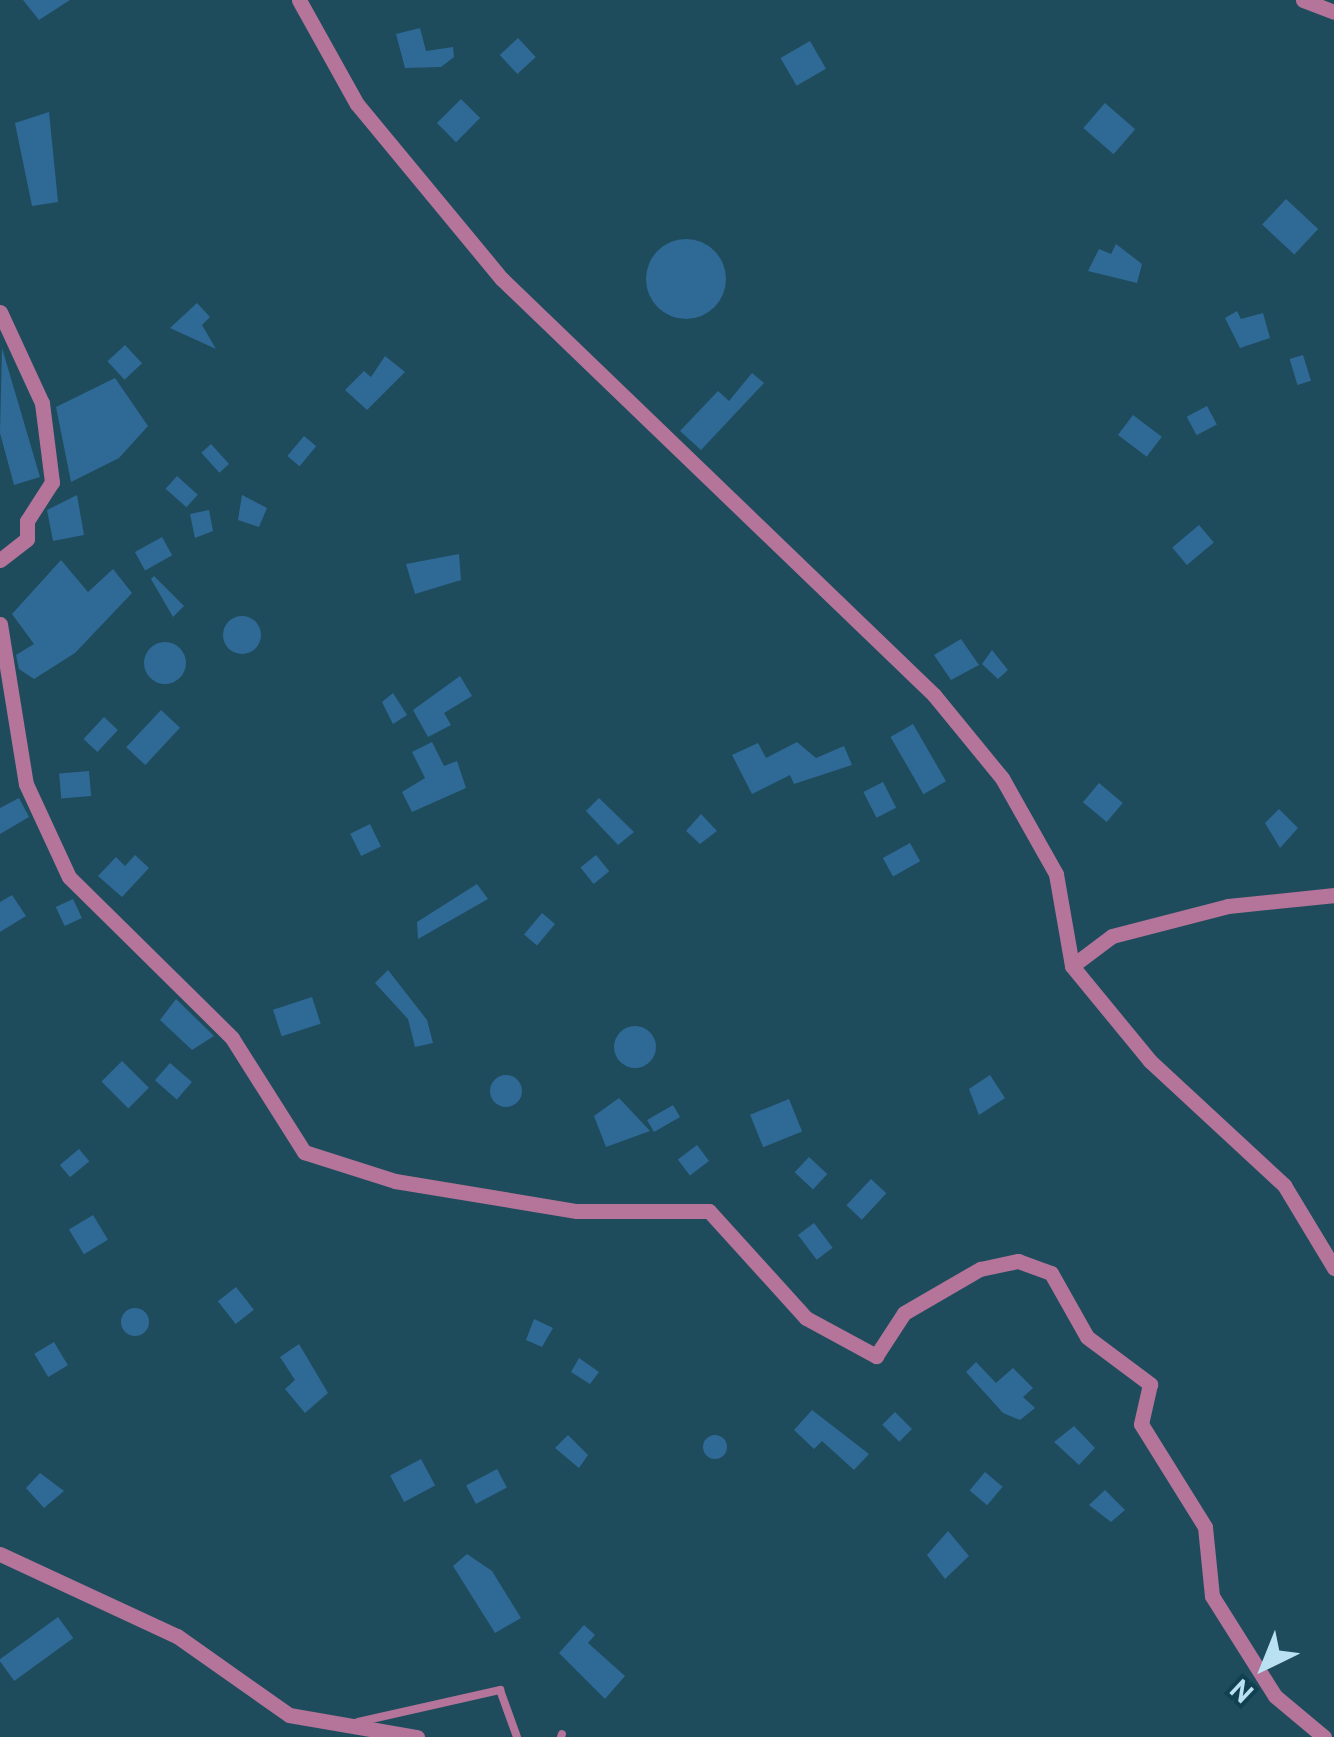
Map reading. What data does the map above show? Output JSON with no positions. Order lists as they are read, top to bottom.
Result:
{
  "north": "bottom left"
}
